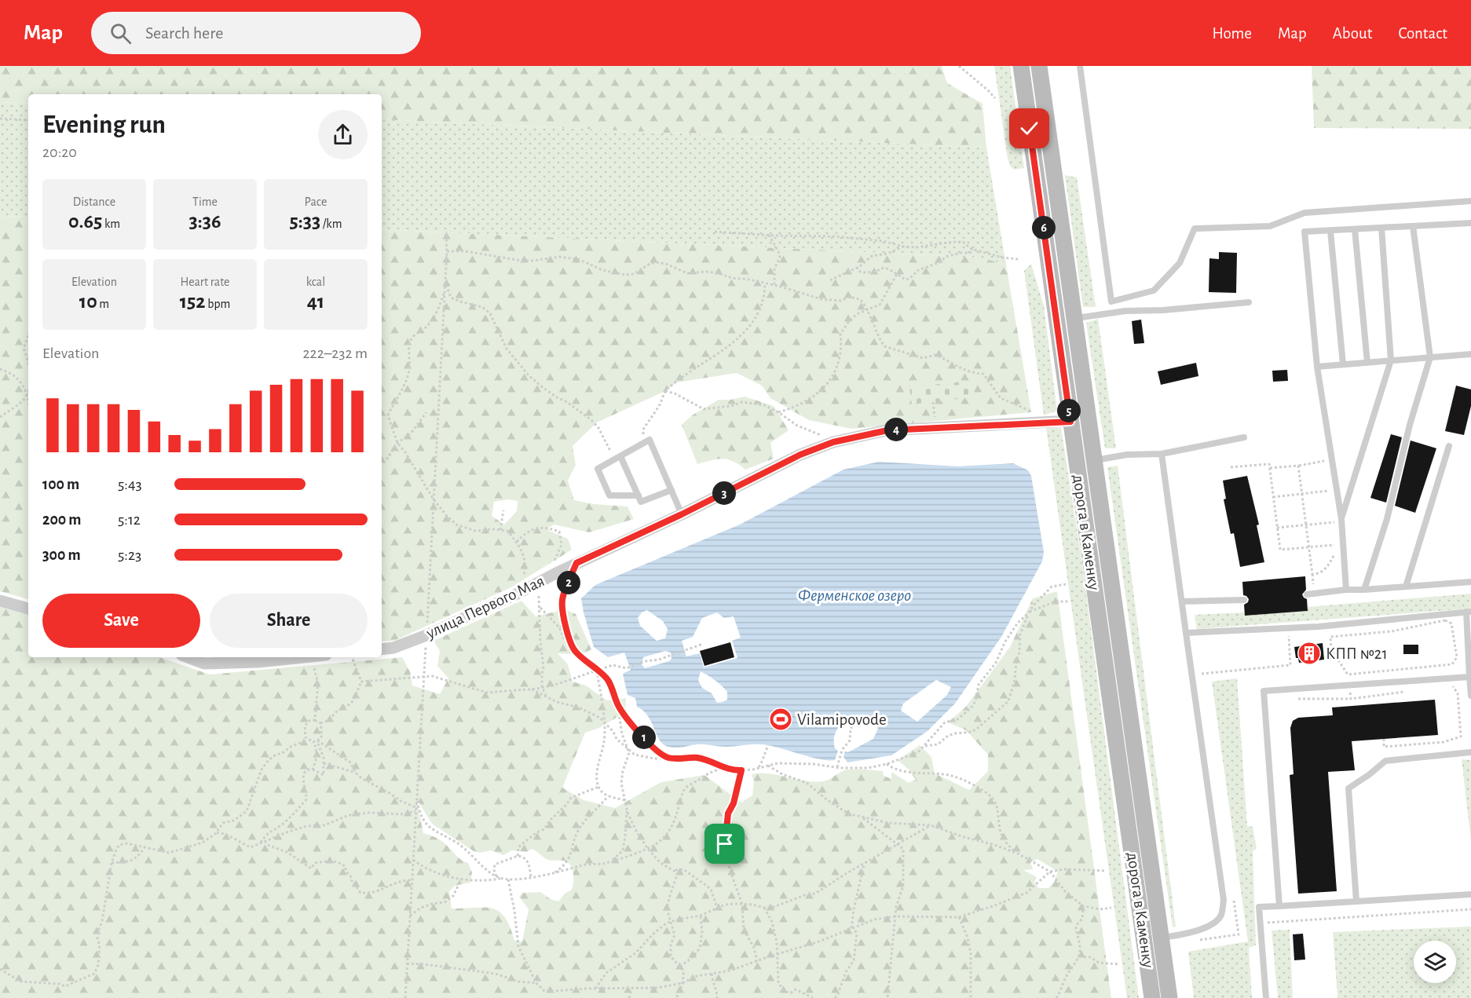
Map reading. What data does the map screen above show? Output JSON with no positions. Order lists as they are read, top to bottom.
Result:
{
  "streets": {
    "main road": ["дорога в Каменку"],
    "street": ["улица Первого Мая"]
  },
  "crossings": [
    ["дорога в Каменку", "улица Первого Мая"]
  ],
  "water": ["Ферменское озеро"],
  "places": {
    "building": ["КПП №21"],
    "sports": ["Vilamipovode"]
  },
  "page": {
    "header": "Map",
    "search": "Search here",
    "nav": [
      "Home",
      "Map",
      "About",
      "Contact"
    ],
    "heading": ["Evening run", "20:20"],
    "stats": [
      ["Distance", "0.65 km"],
      ["Time", "3:36"],
      ["Pace", "5:33 /km"],
      ["Elevation", "10 m"],
      ["Heart rate", "152 bpm"],
      ["kcal", "41"]
    ],
    "pins": [
      "6",
      "5",
      "4",
      "3",
      "2",
      "1"
    ],
    "chart": ["Elevation", "222–232 m"],
    "list": [
      {
        "name": "100 m",
        "note": "5:43"
      },
      {
        "name": "200 m",
        "note": "5:12"
      },
      {
        "name": "300 m",
        "note": "5:23"
      }
    ],
    "buttons": ["Save", "Share"]
  }
}
